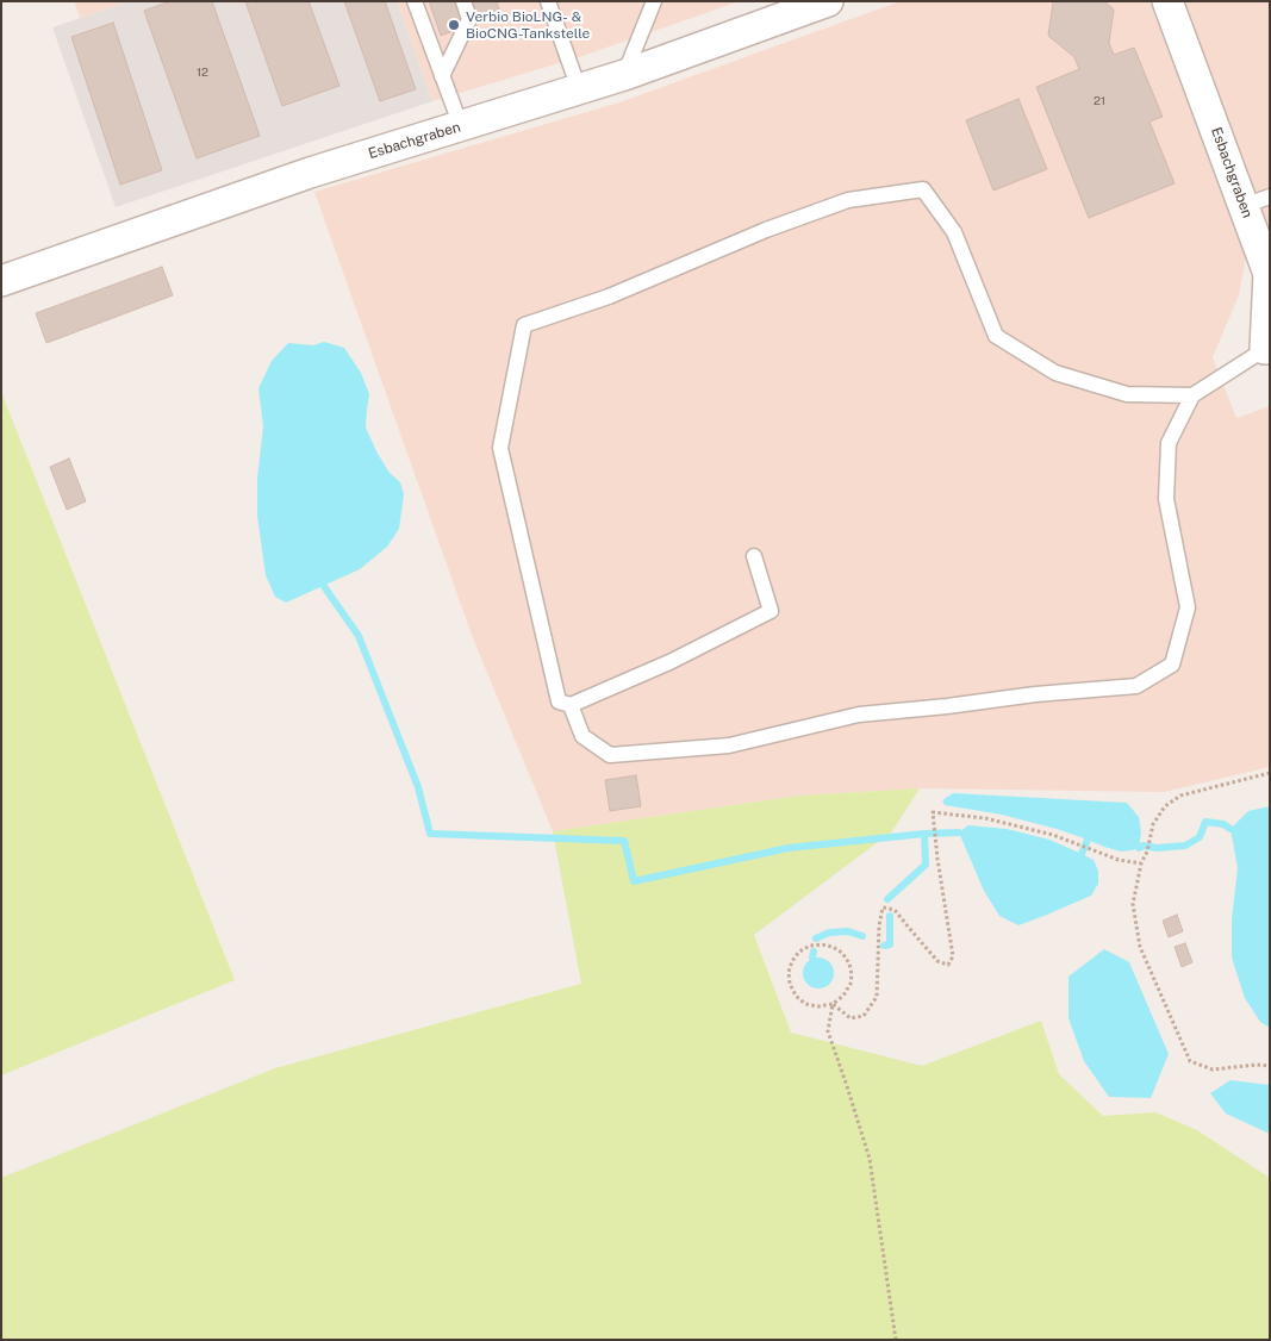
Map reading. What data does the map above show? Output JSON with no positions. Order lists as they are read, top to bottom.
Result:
{
  "streets": {
    "street": ["Esbachgraben"]
  },
  "places": ["Verbio BioLNG- & BioCNG-Tankstelle"],
  "house_numbers": ["12", "21"]
}
